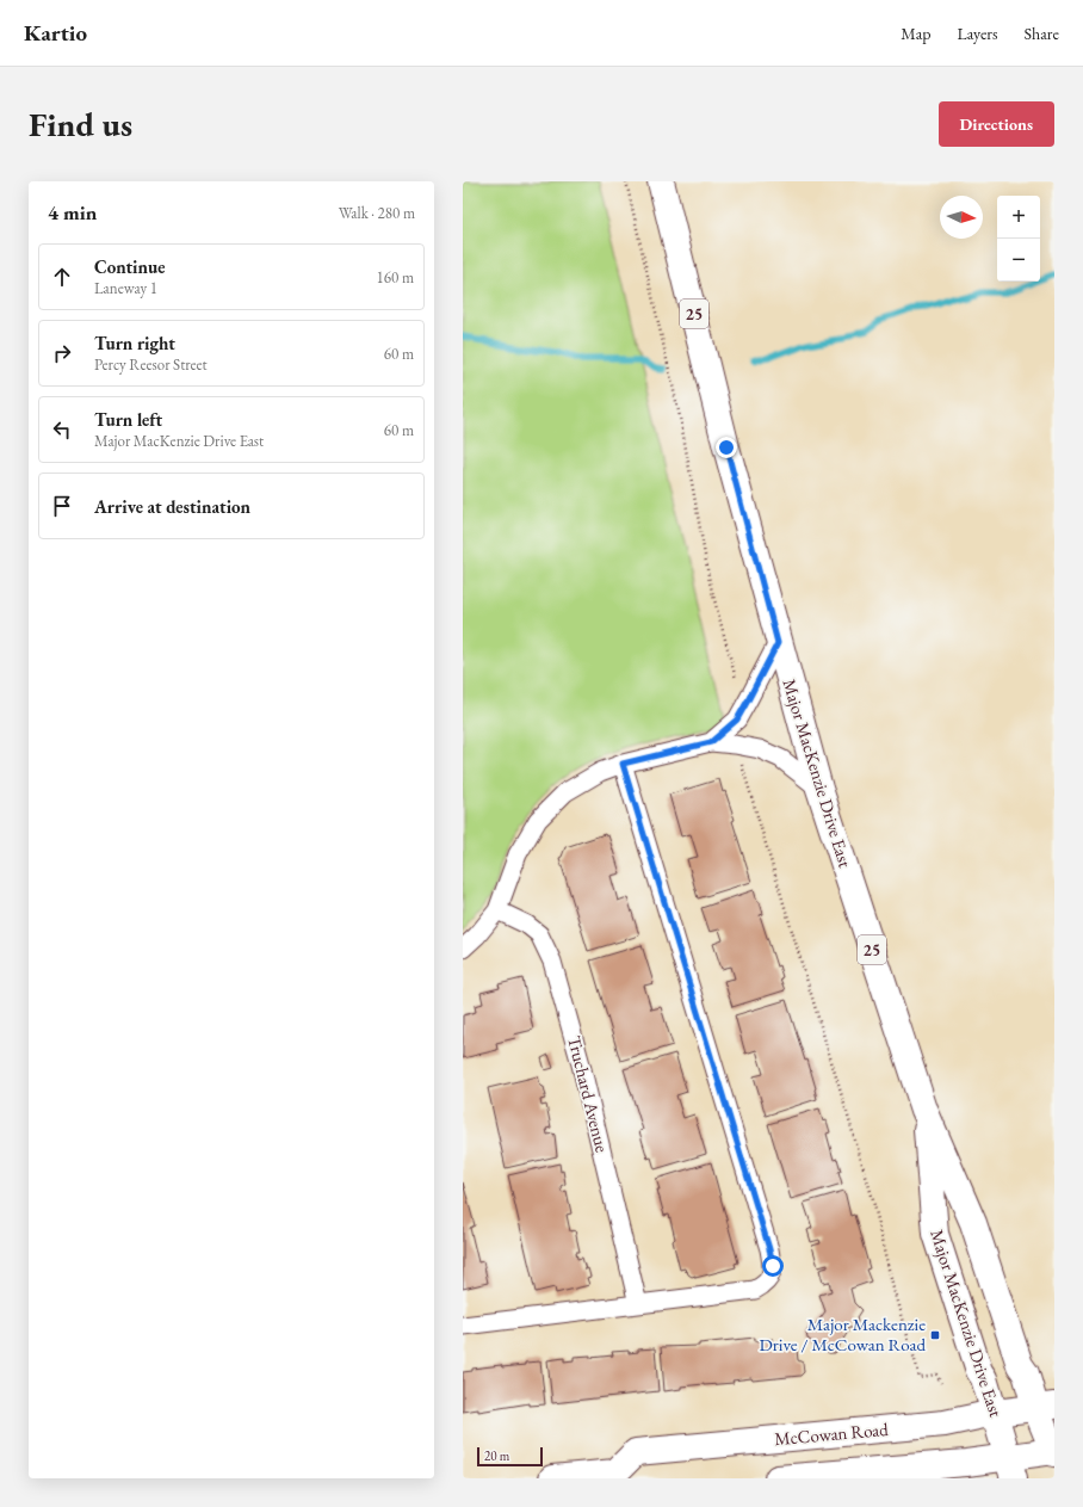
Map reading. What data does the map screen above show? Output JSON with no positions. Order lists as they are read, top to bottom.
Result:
{
  "streets": {
    "main road": ["25", "Major MacKenzie Drive East", "McCowan Road"],
    "street": ["Truchard Avenue"]
  },
  "crossings": [
    ["Major MacKenzie Drive East", "McCowan Road"]
  ],
  "places": {
    "transit": ["Major Mackenzie Drive / McCowan Road"]
  },
  "scale_bar": "20 m",
  "north": "right",
  "page": {
    "header": "Kartio",
    "nav": ["Map", "Layers", "Share"],
    "buttons": "Directions",
    "title": "Find us",
    "heading": ["4 min", "Walk · 280 m"],
    "map_buttons": ["+", "−"],
    "list": [
      ["Continue", "Laneway 1", "160 m"],
      ["Turn right", "Percy Reesor Street", "60 m"],
      ["Turn left", "Major MacKenzie Drive East", "60 m"],
      "Arrive at destination"
    ],
    "scale": "20 m"
  }
}
